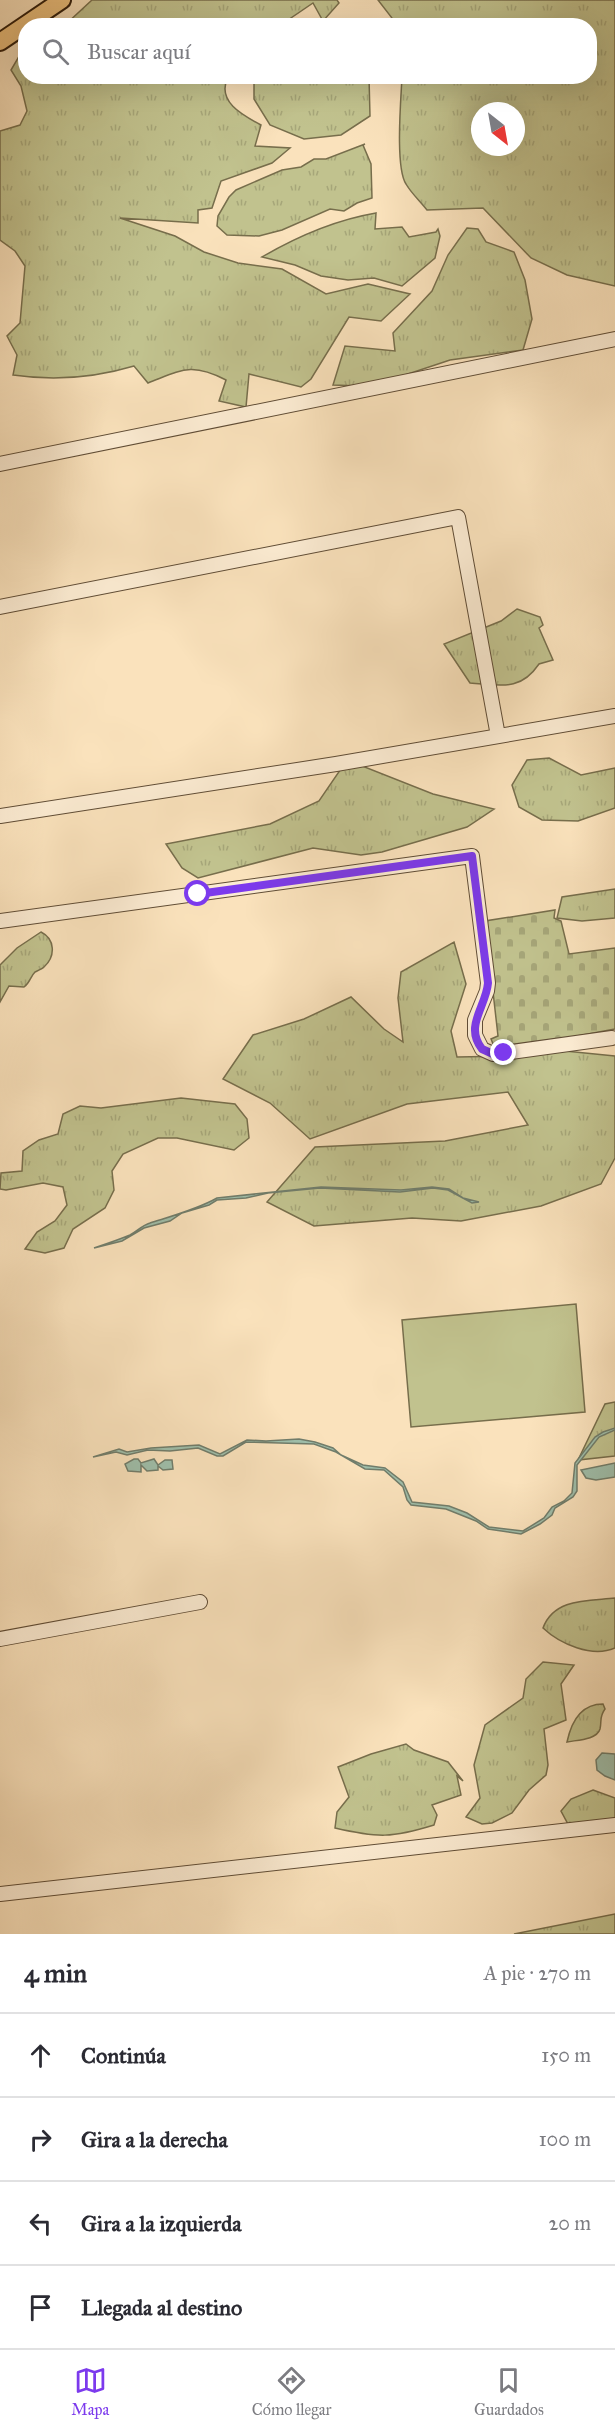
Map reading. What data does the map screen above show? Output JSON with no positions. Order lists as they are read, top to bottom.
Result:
{
  "north": "bottom right",
  "page": {
    "search": "Buscar aquí",
    "heading": ["4 min", "A pie · 270 m"],
    "list": [
      ["Continúa", "150 m"],
      ["Gira a la derecha", "100 m"],
      ["Gira a la izquierda", "20 m"],
      "Llegada al destino"
    ],
    "nav": ["Mapa", "Cómo llegar", "Guardados"]
  }
}
